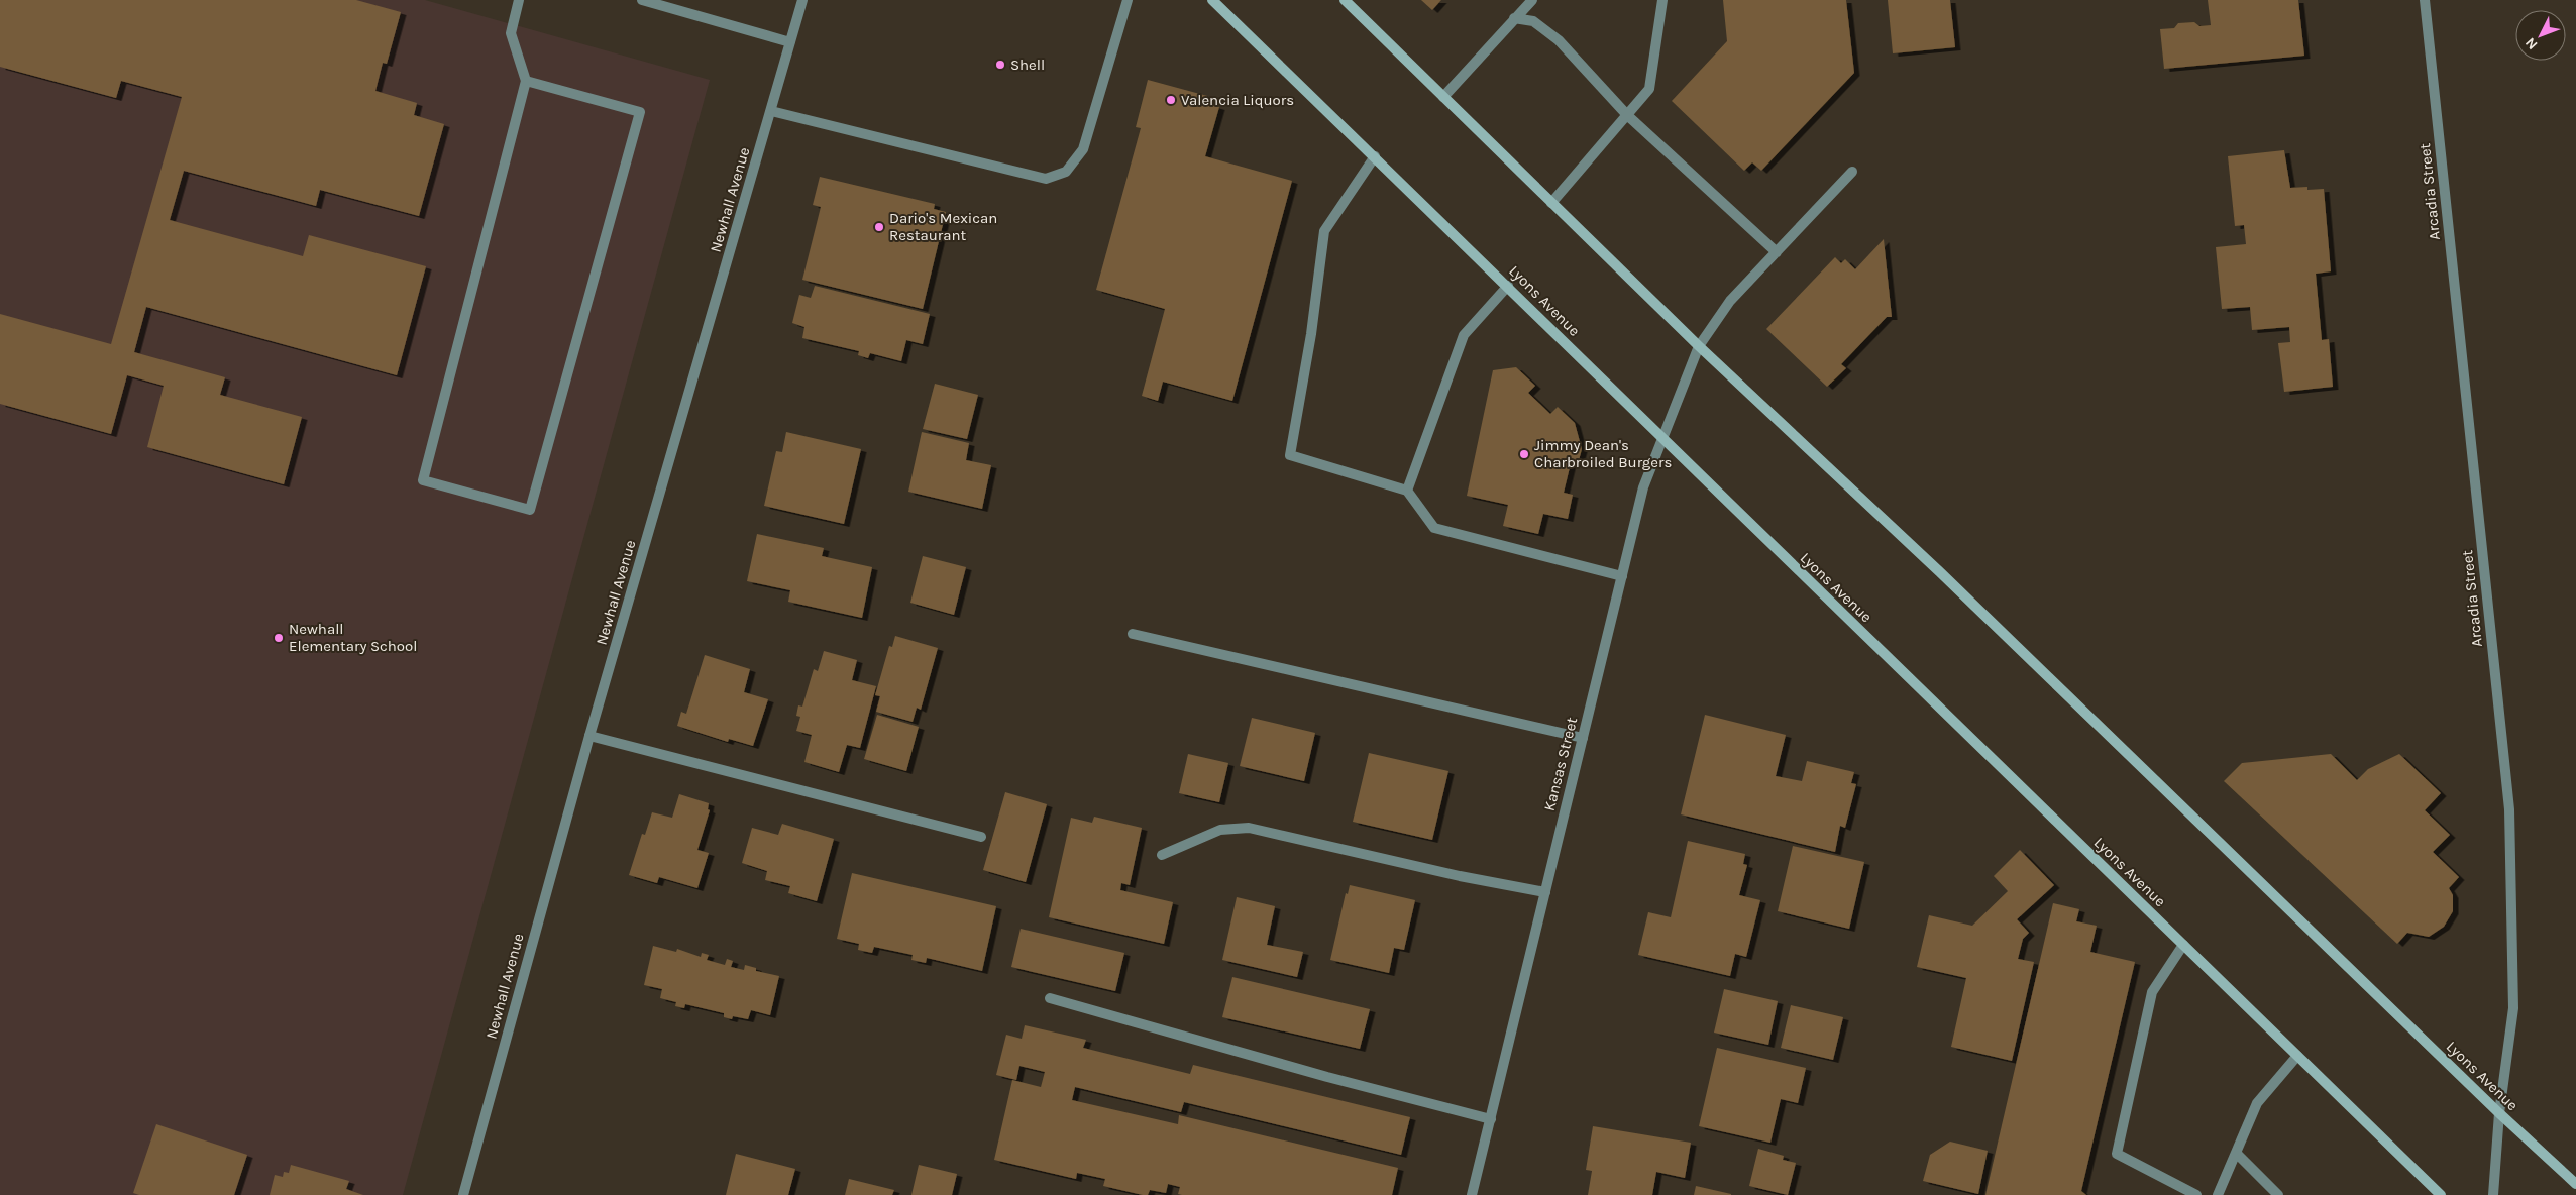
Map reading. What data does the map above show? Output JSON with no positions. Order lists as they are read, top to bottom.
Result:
{
  "streets": {
    "main road": ["Lyons Avenue"],
    "street": ["Arcadia Street", "Newhall Avenue", "Kansas Street"]
  },
  "crossings": [
    ["Arcadia Street", "Lyons Avenue"],
    ["Lyons Avenue", "Kansas Street"]
  ],
  "places": [
    "Shell",
    "Valencia Liquors",
    "Dario's Mexican Restaurant",
    "Jimmy Dean's Charbroiled Burgers",
    "Newhall Elementary School"
  ],
  "north": "bottom left"
}
